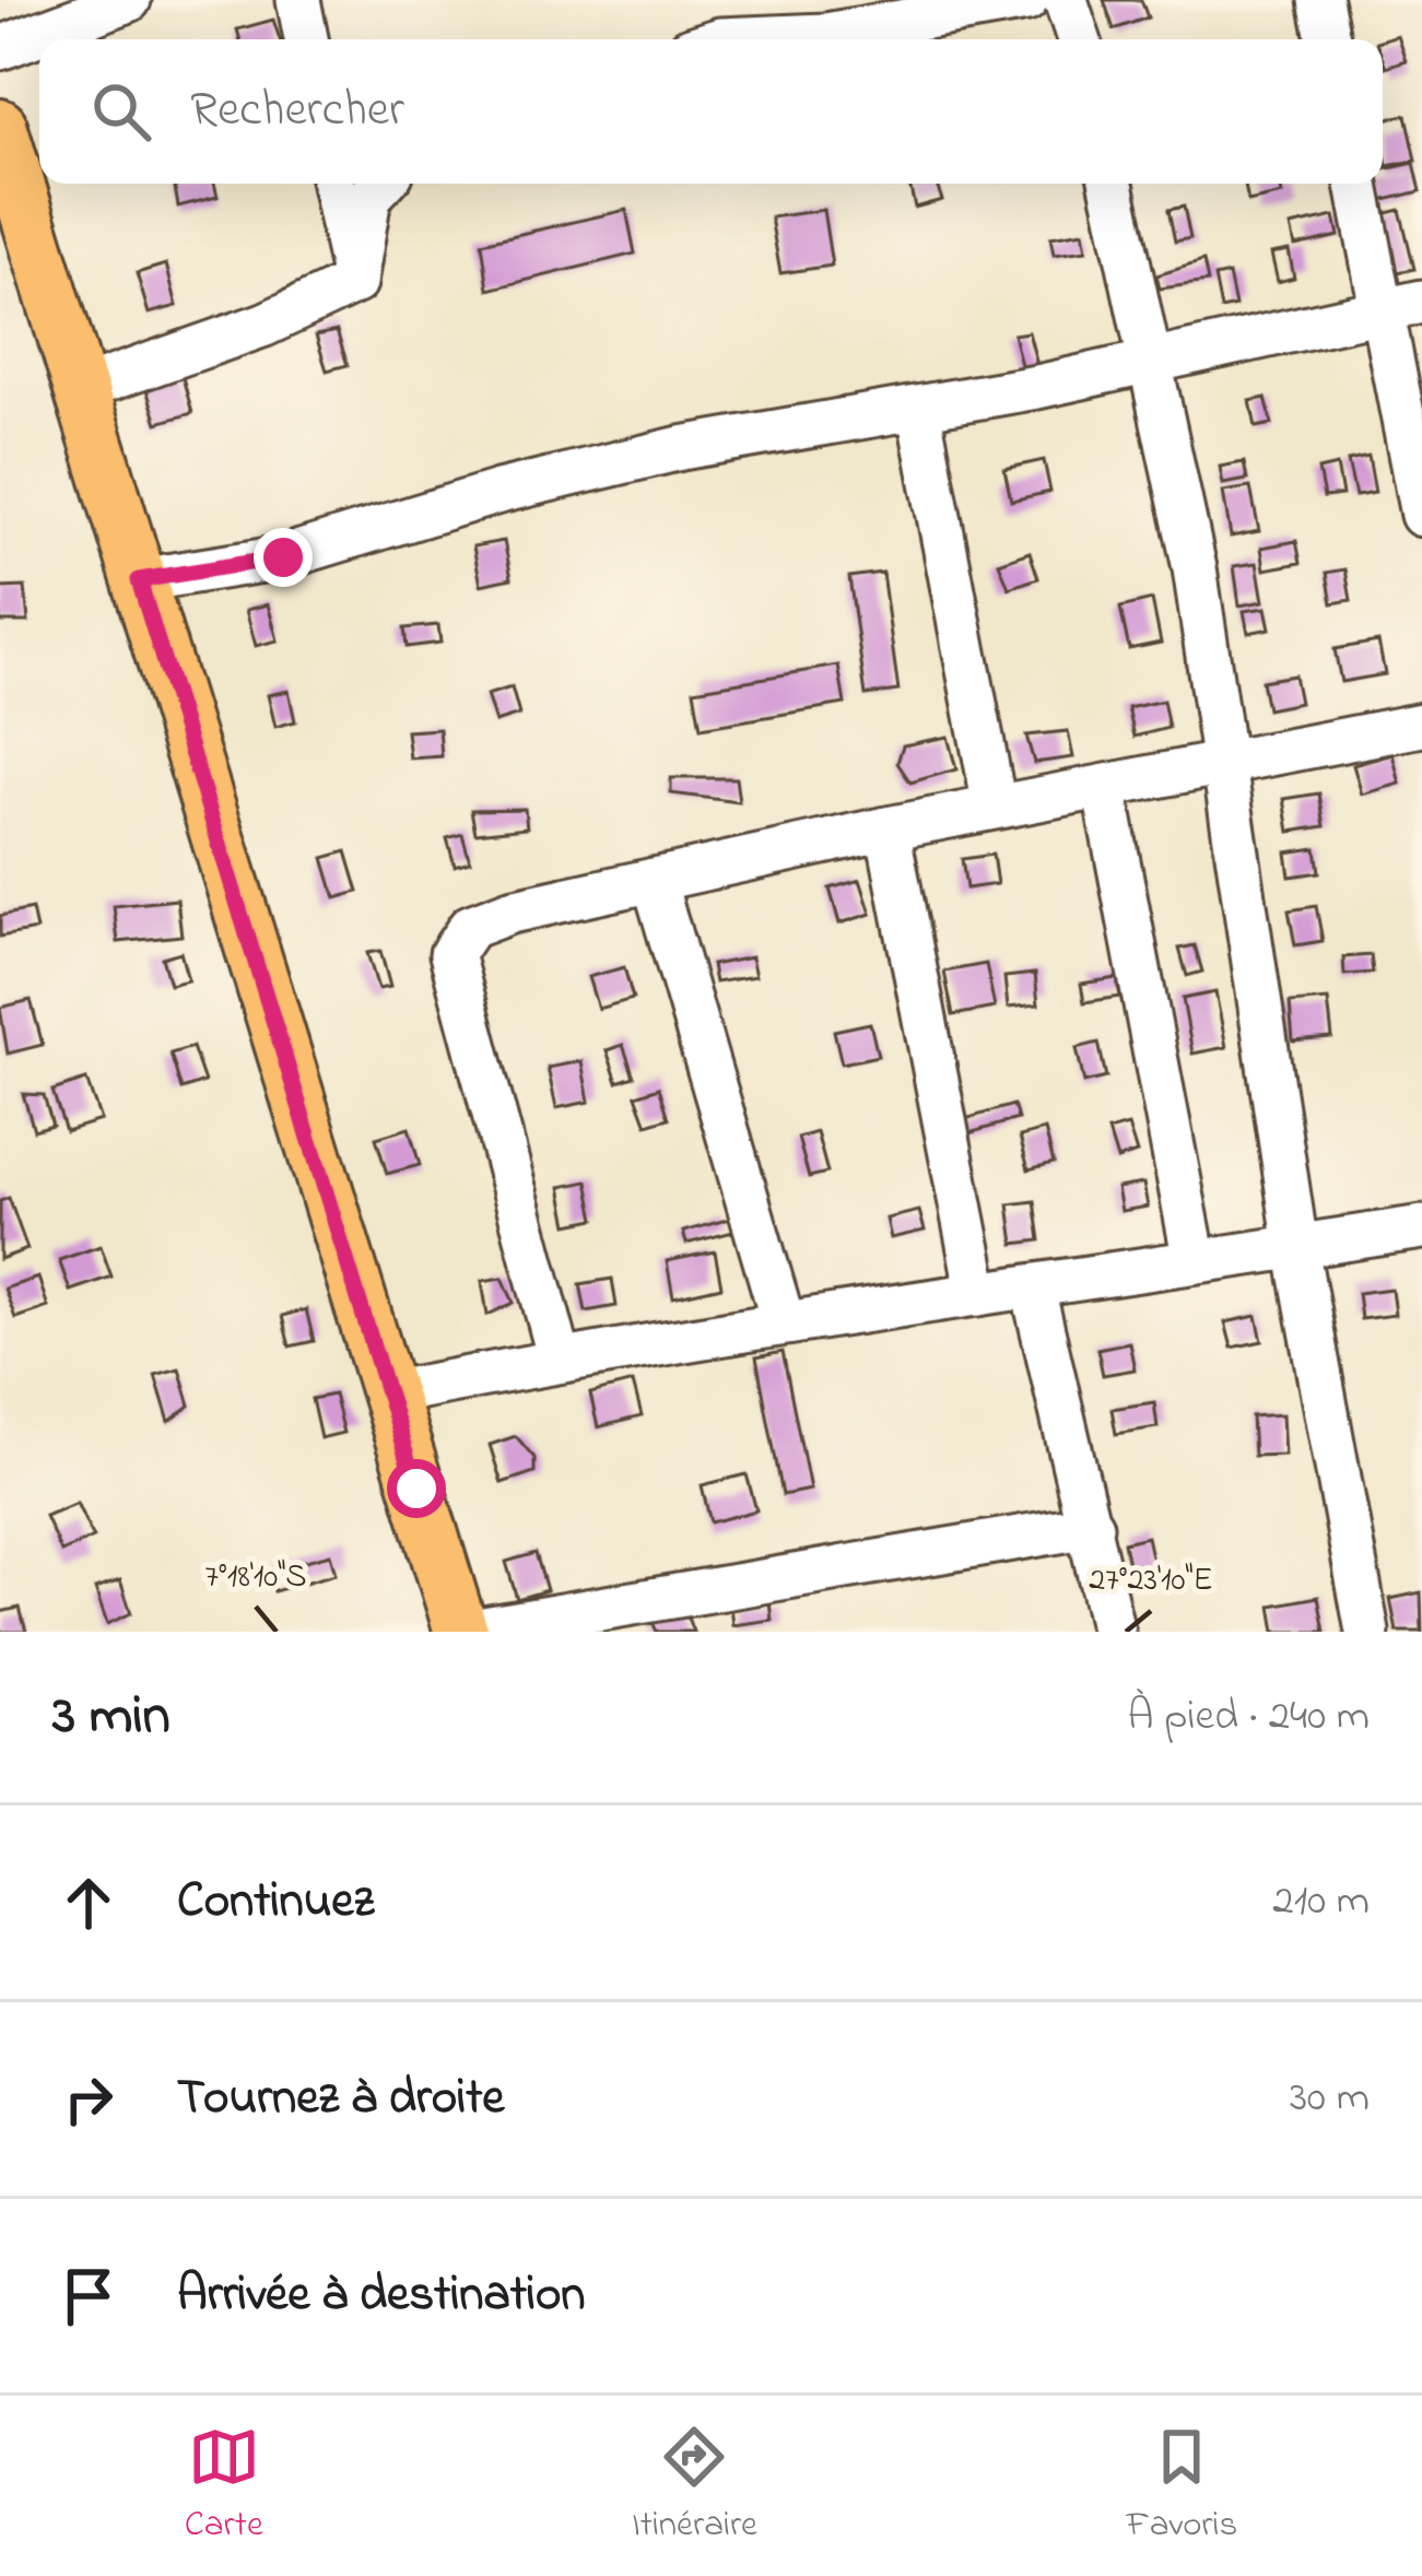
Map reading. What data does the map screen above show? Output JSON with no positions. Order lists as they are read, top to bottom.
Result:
{
  "page": {
    "search": "Rechercher",
    "heading": ["3 min", "À pied · 240 m"],
    "list": [
      ["Continuez", "210 m"],
      ["Tournez à droite", "30 m"],
      "Arrivée à destination"
    ],
    "nav": ["Carte", "Itinéraire", "Favoris"]
  },
  "coordinates": ["7°18'10\"S", "27°23'10\"E"]
}
